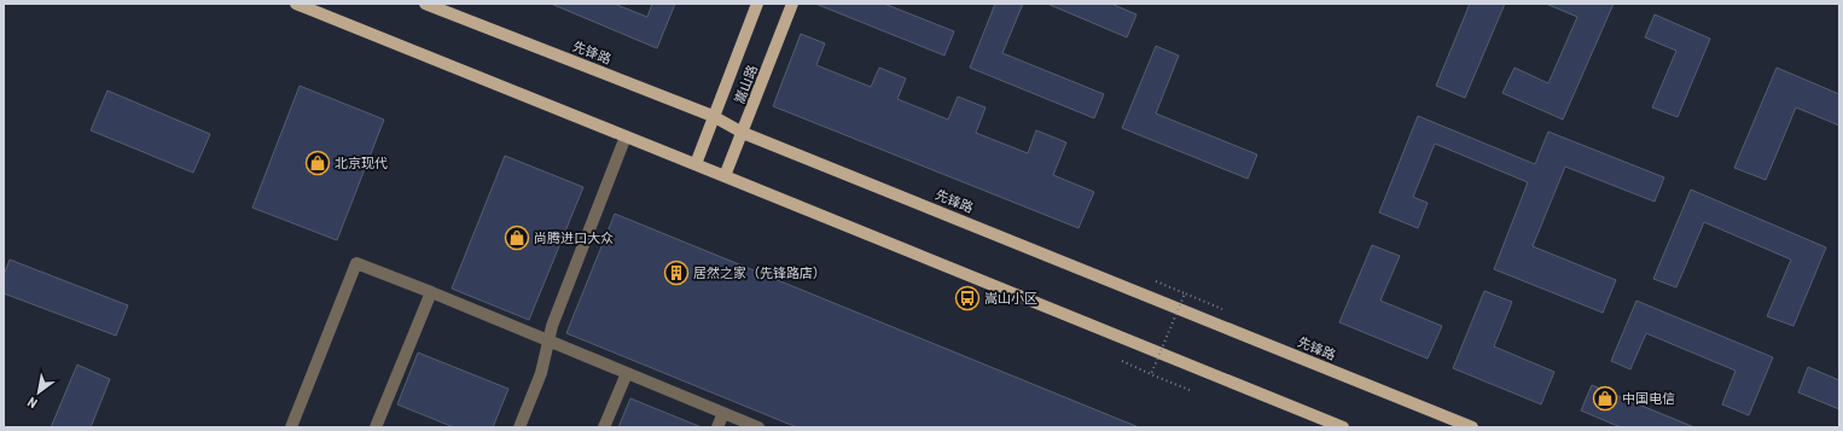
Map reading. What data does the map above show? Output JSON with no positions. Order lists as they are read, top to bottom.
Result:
{
  "streets": {
    "main road": ["先锋路", "嵩山路"]
  },
  "crossings": [
    ["先锋路", "嵩山路"]
  ],
  "places": {
    "shop": ["北京现代", "尚腾进口大众", "中国电信"],
    "building": ["居然之家（先锋路店）"],
    "bus stop": ["嵩山小区"]
  },
  "north": "bottom left"
}
